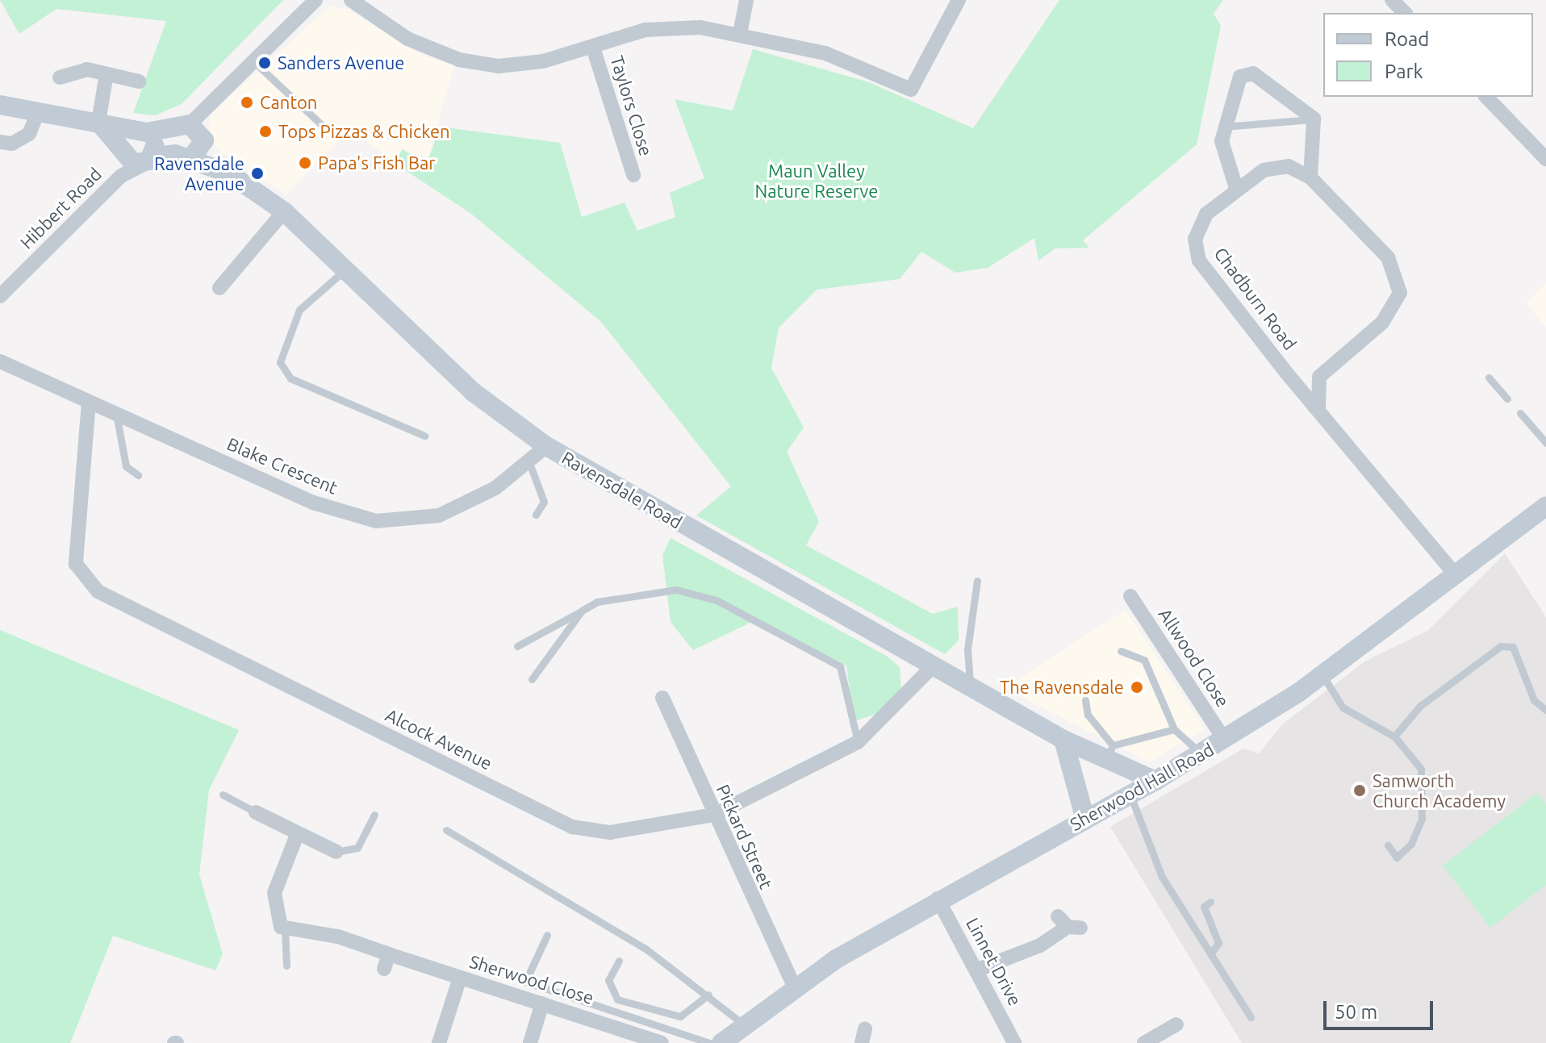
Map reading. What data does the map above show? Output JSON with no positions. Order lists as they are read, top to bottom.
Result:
{
  "streets": {
    "main road": ["Ravensdale Road", "Sherwood Hall Road"],
    "street": [
      "Taylors Close",
      "Hibbert Road",
      "Chadburn Road",
      "Blake Crescent",
      "Allwood Close",
      "Alcock Avenue",
      "Pickard Street",
      "Linnet Drive",
      "Sherwood Close"
    ]
  },
  "crossings": [
    ["Chadburn Road", "Sherwood Hall Road"],
    ["Blake Crescent", "Ravensdale Road"],
    ["Blake Crescent", "Alcock Avenue"],
    ["Ravensdale Road", "Alcock Avenue"],
    ["Ravensdale Road", "Sherwood Hall Road"],
    ["Allwood Close", "Sherwood Hall Road"],
    ["Alcock Avenue", "Pickard Street"],
    ["Sherwood Hall Road", "Pickard Street"],
    ["Sherwood Hall Road", "Linnet Drive"]
  ],
  "parks": ["Maun Valley Nature Reserve"],
  "places": [
    "Sanders Avenue",
    "Canton",
    "Tops Pizzas & Chicken",
    "Papa's Fish Bar",
    "Ravensdale Avenue",
    "The Ravensdale",
    "Samworth Church Academy"
  ],
  "legend": ["Road", "Park"],
  "scale_bar": "50 m"
}
